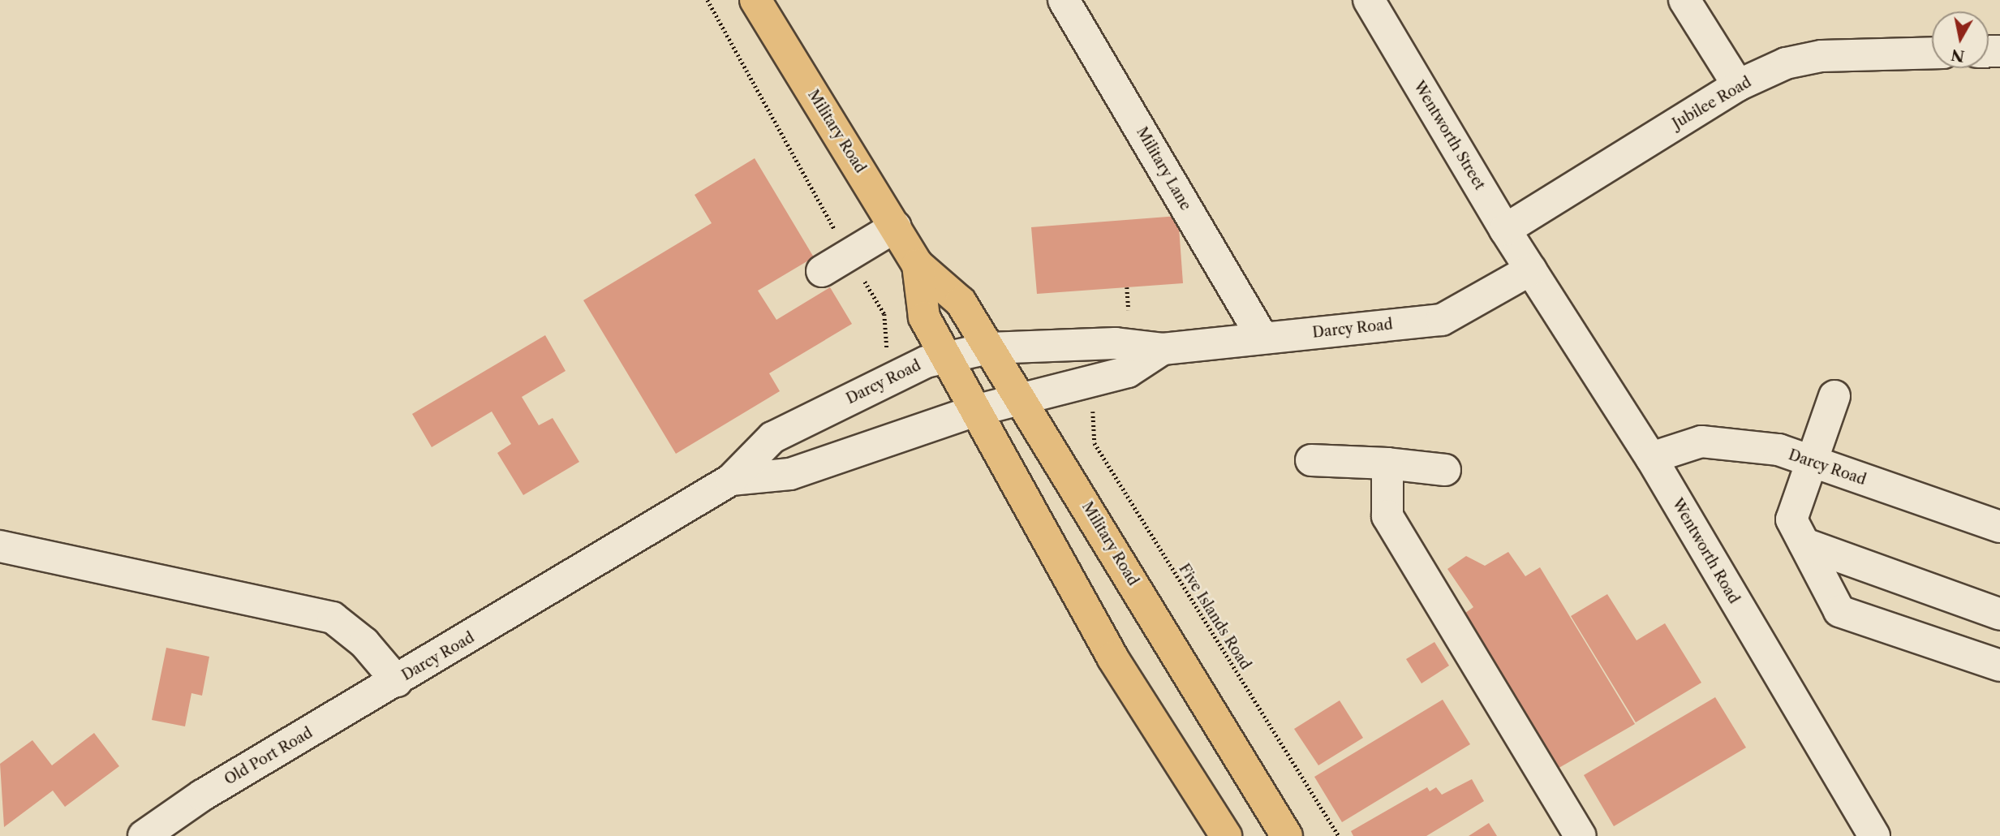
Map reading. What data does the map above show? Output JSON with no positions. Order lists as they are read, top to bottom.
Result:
{
  "streets": {
    "main road": ["Military Road"],
    "street": [
      "Jubilee Road",
      "Wentworth Street",
      "Military Lane",
      "Darcy Road",
      "Wentworth Road",
      "Old Port Road"
    ],
    "path": ["Five Islands Road"]
  },
  "crossings": [
    ["Jubilee Road", "Wentworth Street"],
    ["Military Road", "Darcy Road"],
    ["Wentworth Street", "Darcy Road"],
    ["Wentworth Street", "Wentworth Road"],
    ["Military Lane", "Darcy Road"],
    ["Darcy Road", "Wentworth Road"],
    ["Darcy Road", "Old Port Road"]
  ],
  "north": "bottom"
}
